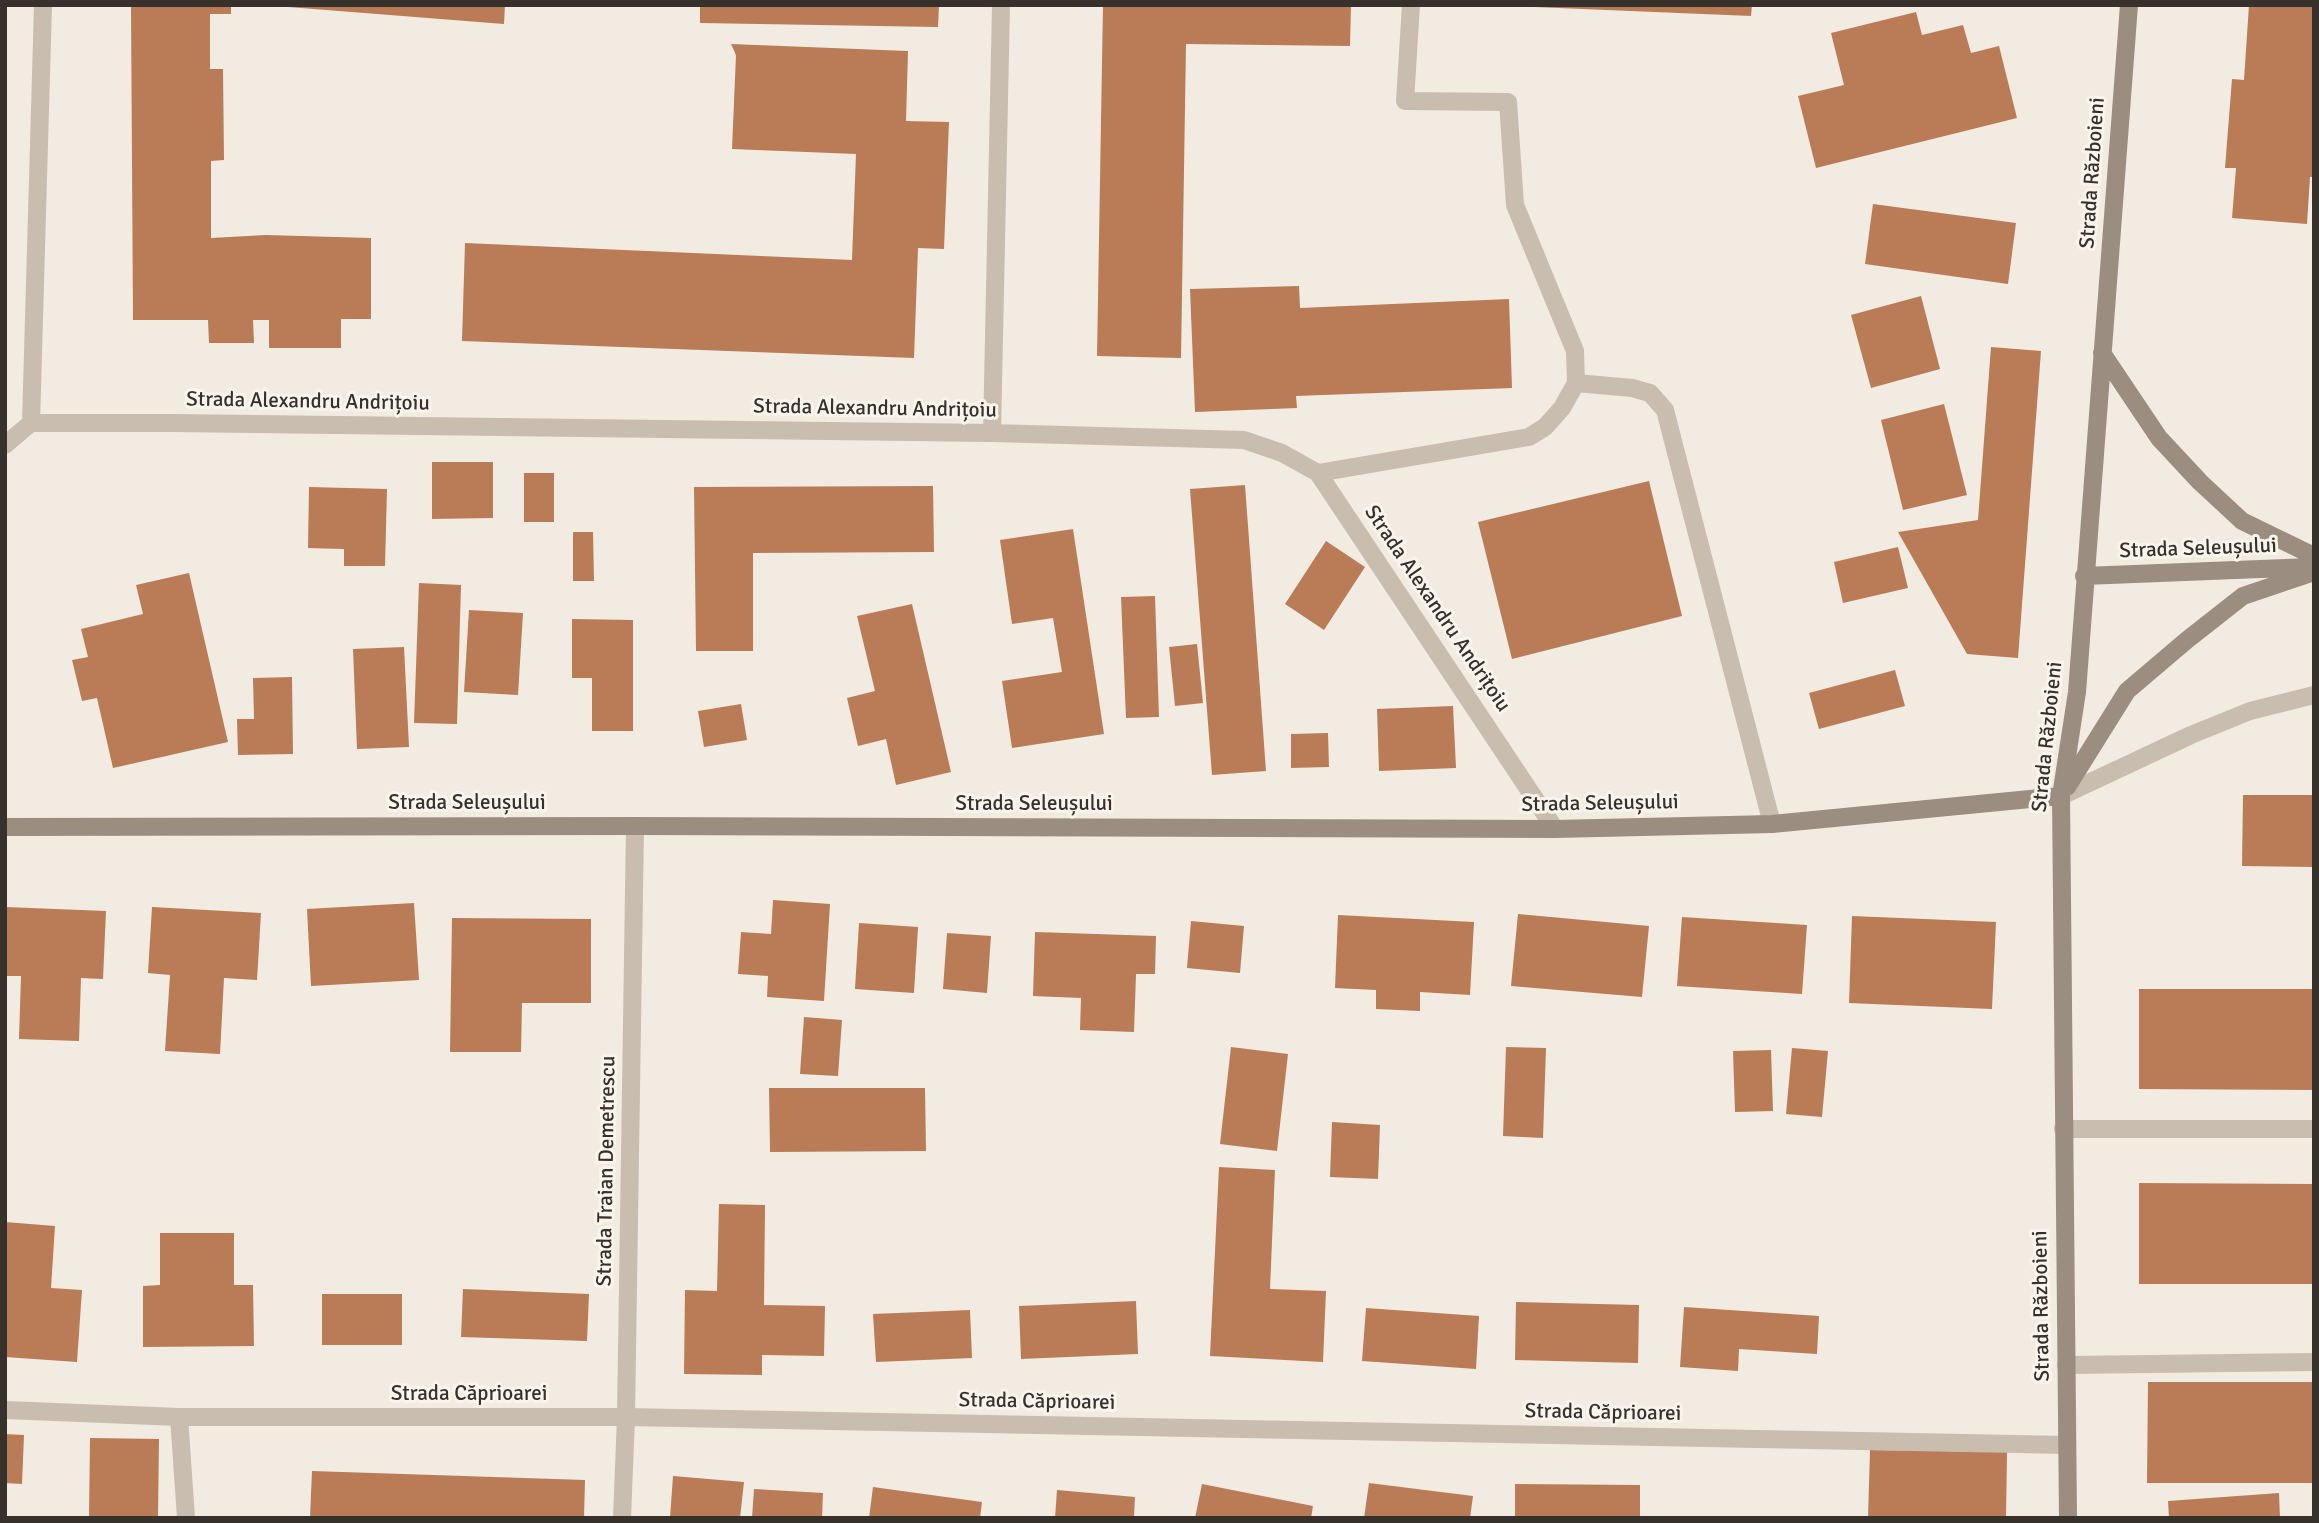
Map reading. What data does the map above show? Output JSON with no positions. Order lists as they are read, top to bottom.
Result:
{
  "streets": {
    "main road": ["Strada Războieni", "Strada Seleușului"],
    "street": ["Strada Alexandru Andrițoiu", "Strada Traian Demetrescu", "Strada Căprioarei"]
  },
  "crossings": [
    ["Strada Războieni", "Strada Seleușului"],
    ["Strada Războieni", "Strada Căprioarei"],
    ["Strada Alexandru Andrițoiu", "Strada Seleușului"],
    ["Strada Seleușului", "Strada Traian Demetrescu"],
    ["Strada Traian Demetrescu", "Strada Căprioarei"]
  ]
}
